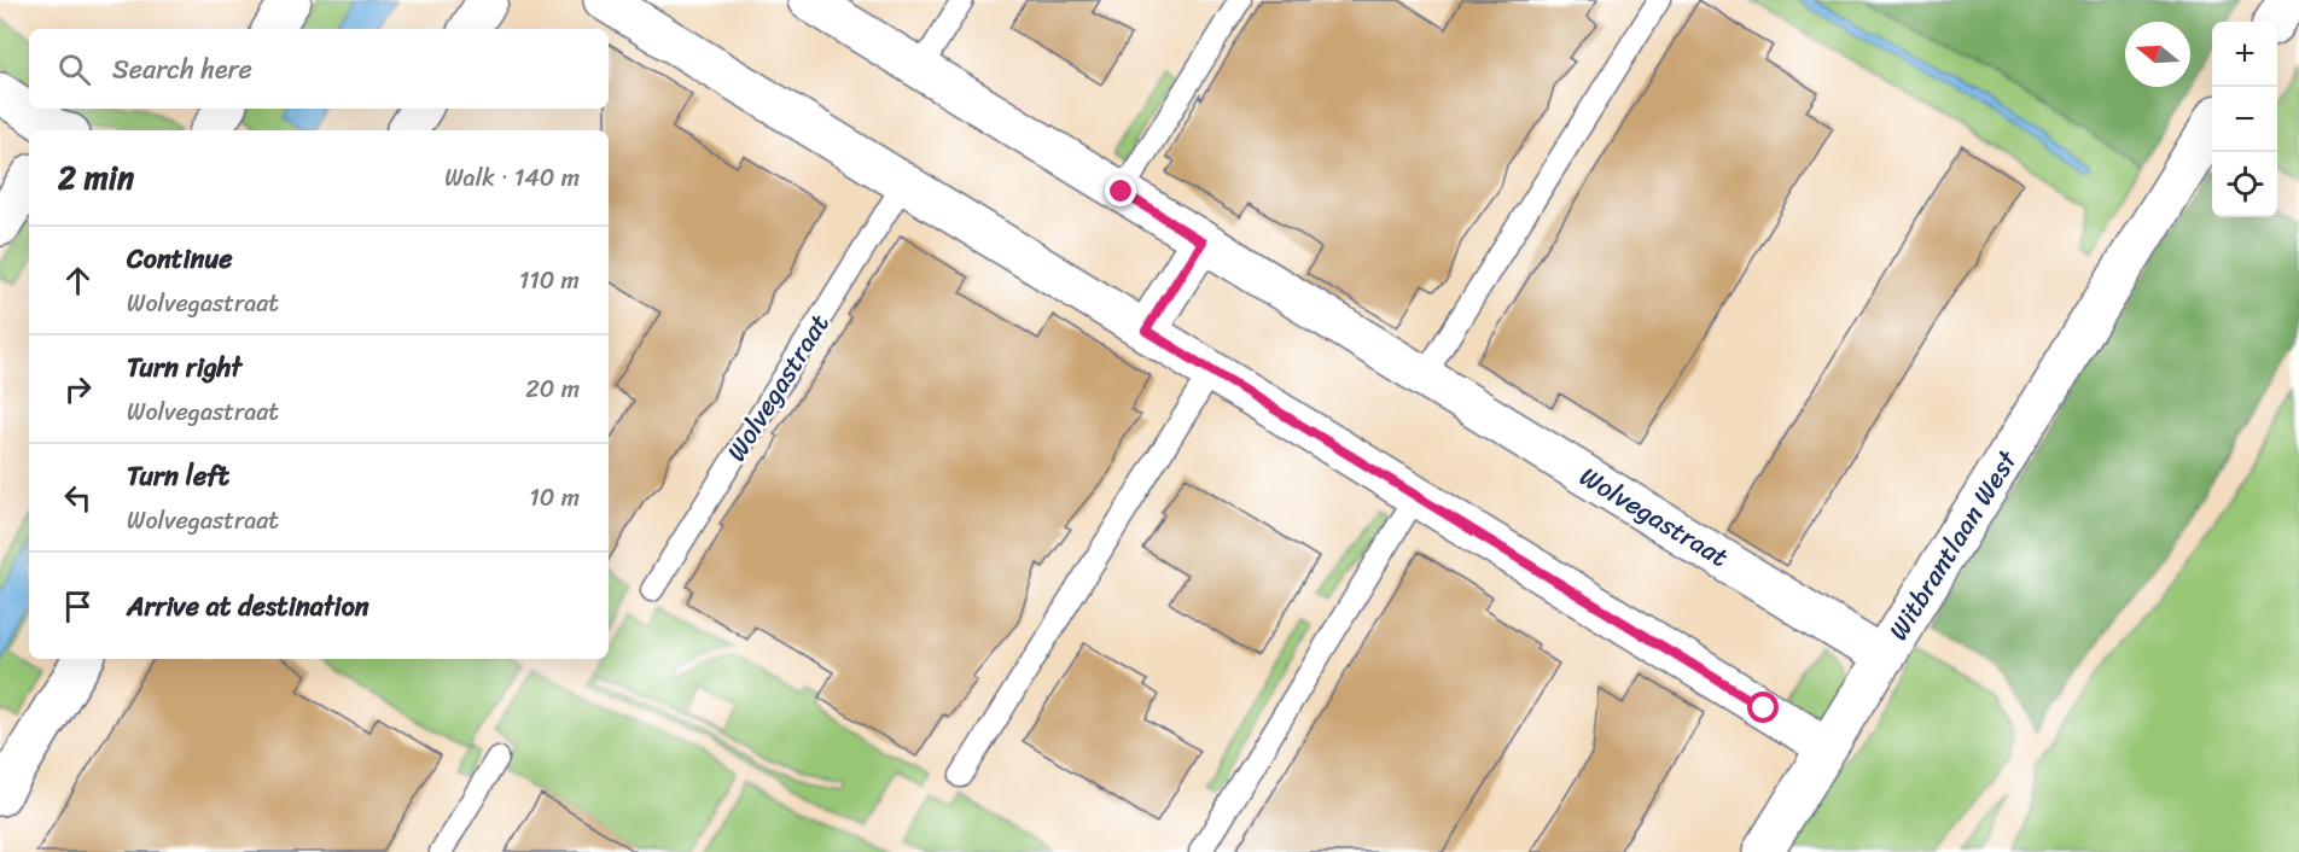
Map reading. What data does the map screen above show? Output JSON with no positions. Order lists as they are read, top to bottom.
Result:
{
  "streets": {
    "street": ["Wolvegastraat", "Witbrantlaan West"]
  },
  "crossings": [
    ["Wolvegastraat", "Witbrantlaan West"]
  ],
  "north": "left",
  "page": {
    "map_buttons": ["+", "−"],
    "search": "Search here",
    "heading": ["2 min", "Walk · 140 m"],
    "list": [
      ["Continue", "Wolvegastraat", "110 m"],
      ["Turn right", "Wolvegastraat", "20 m"],
      ["Turn left", "Wolvegastraat", "10 m"],
      "Arrive at destination"
    ]
  }
}
